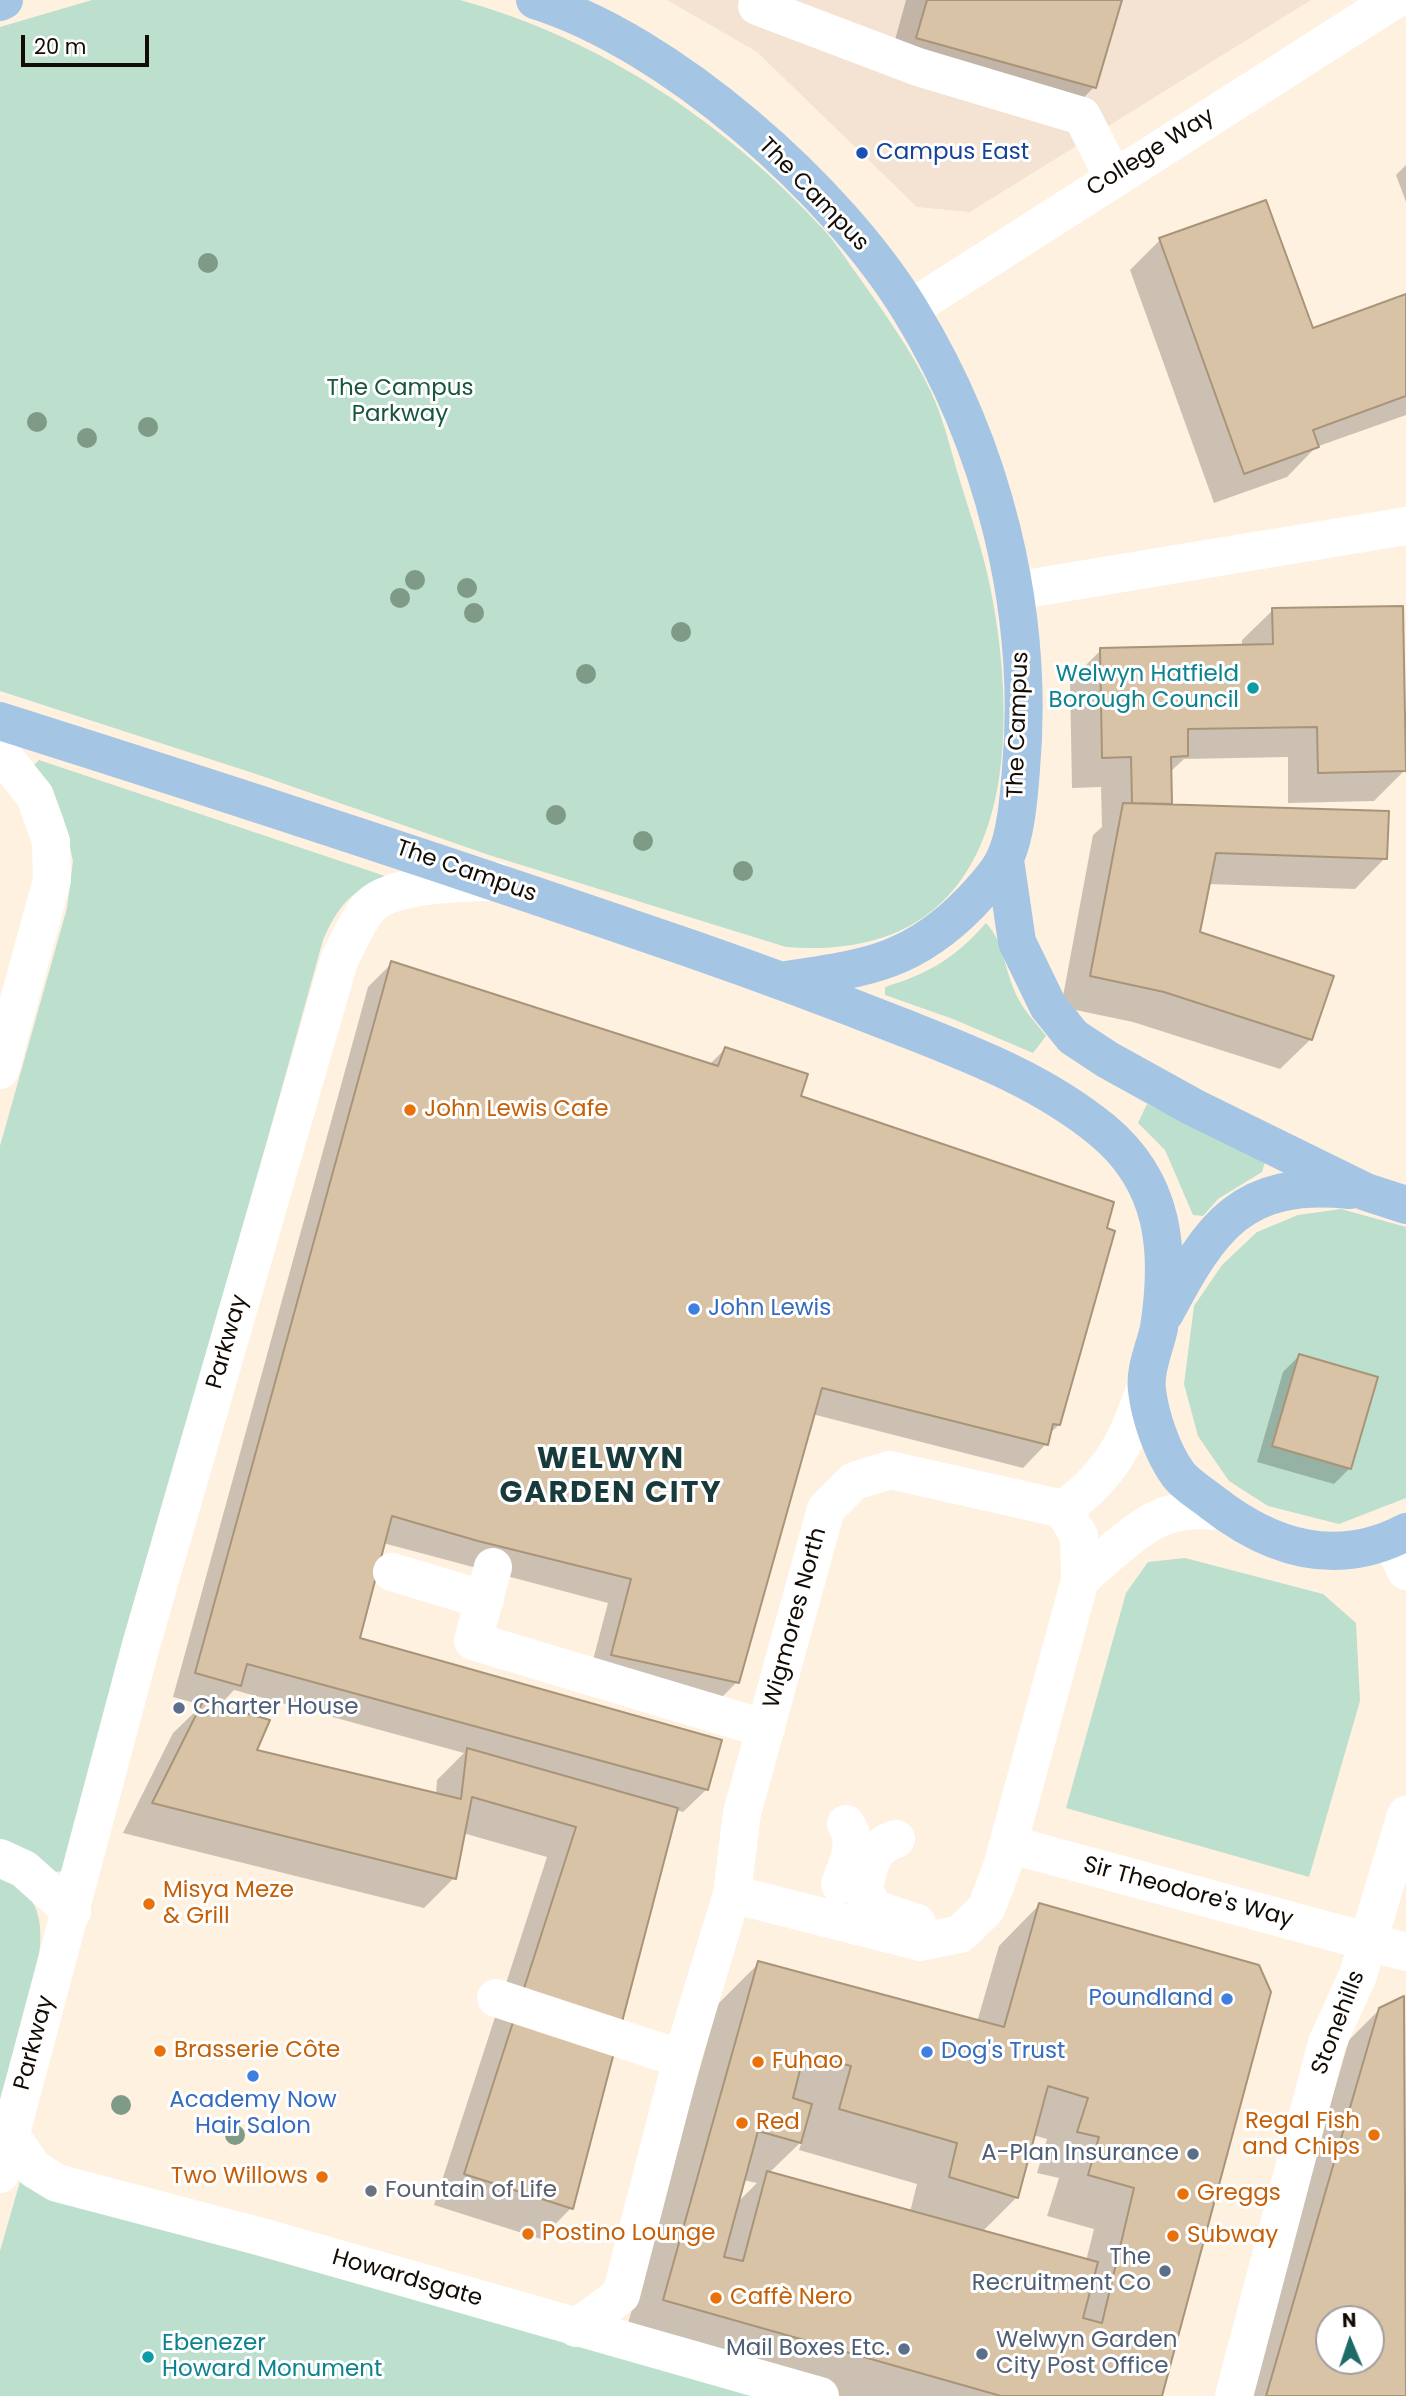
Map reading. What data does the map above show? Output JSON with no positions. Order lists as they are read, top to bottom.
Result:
{
  "streets": {
    "main road": ["The Campus"],
    "street": [
      "College Way",
      "Parkway",
      "Wigmores North",
      "Sir Theodore's Way",
      "Stonehills",
      "Howardsgate"
    ]
  },
  "crossings": [
    ["College Way", "The Campus"],
    ["The Campus", "Parkway"],
    ["Parkway", "Howardsgate"],
    ["Wigmores North", "Howardsgate"],
    ["Sir Theodore's Way", "Stonehills"]
  ],
  "districts": ["WELWYN GARDEN CITY"],
  "parks": ["The Campus Parkway"],
  "places": [
    "Campus East",
    "Welwyn Hatfield Borough Council",
    "John Lewis Cafe",
    "John Lewis",
    "Charter House",
    "Misya Meze & Grill",
    "Poundland",
    "Brasserie Côte",
    "Dog's Trust",
    "Fuhao",
    "Academy Now Hair Salon",
    "Red",
    "Regal Fish and Chips",
    "A-Plan Insurance",
    "Two Willows",
    "Fountain of Life",
    "Greggs",
    "Postino Lounge",
    "Subway",
    "The Recruitment Co",
    "Caffè Nero",
    "Mail Boxes Etc.",
    "Welwyn Garden City Post Office",
    "Ebenezer Howard Monument"
  ],
  "scale_bar": "20 m",
  "north": "top"
}
